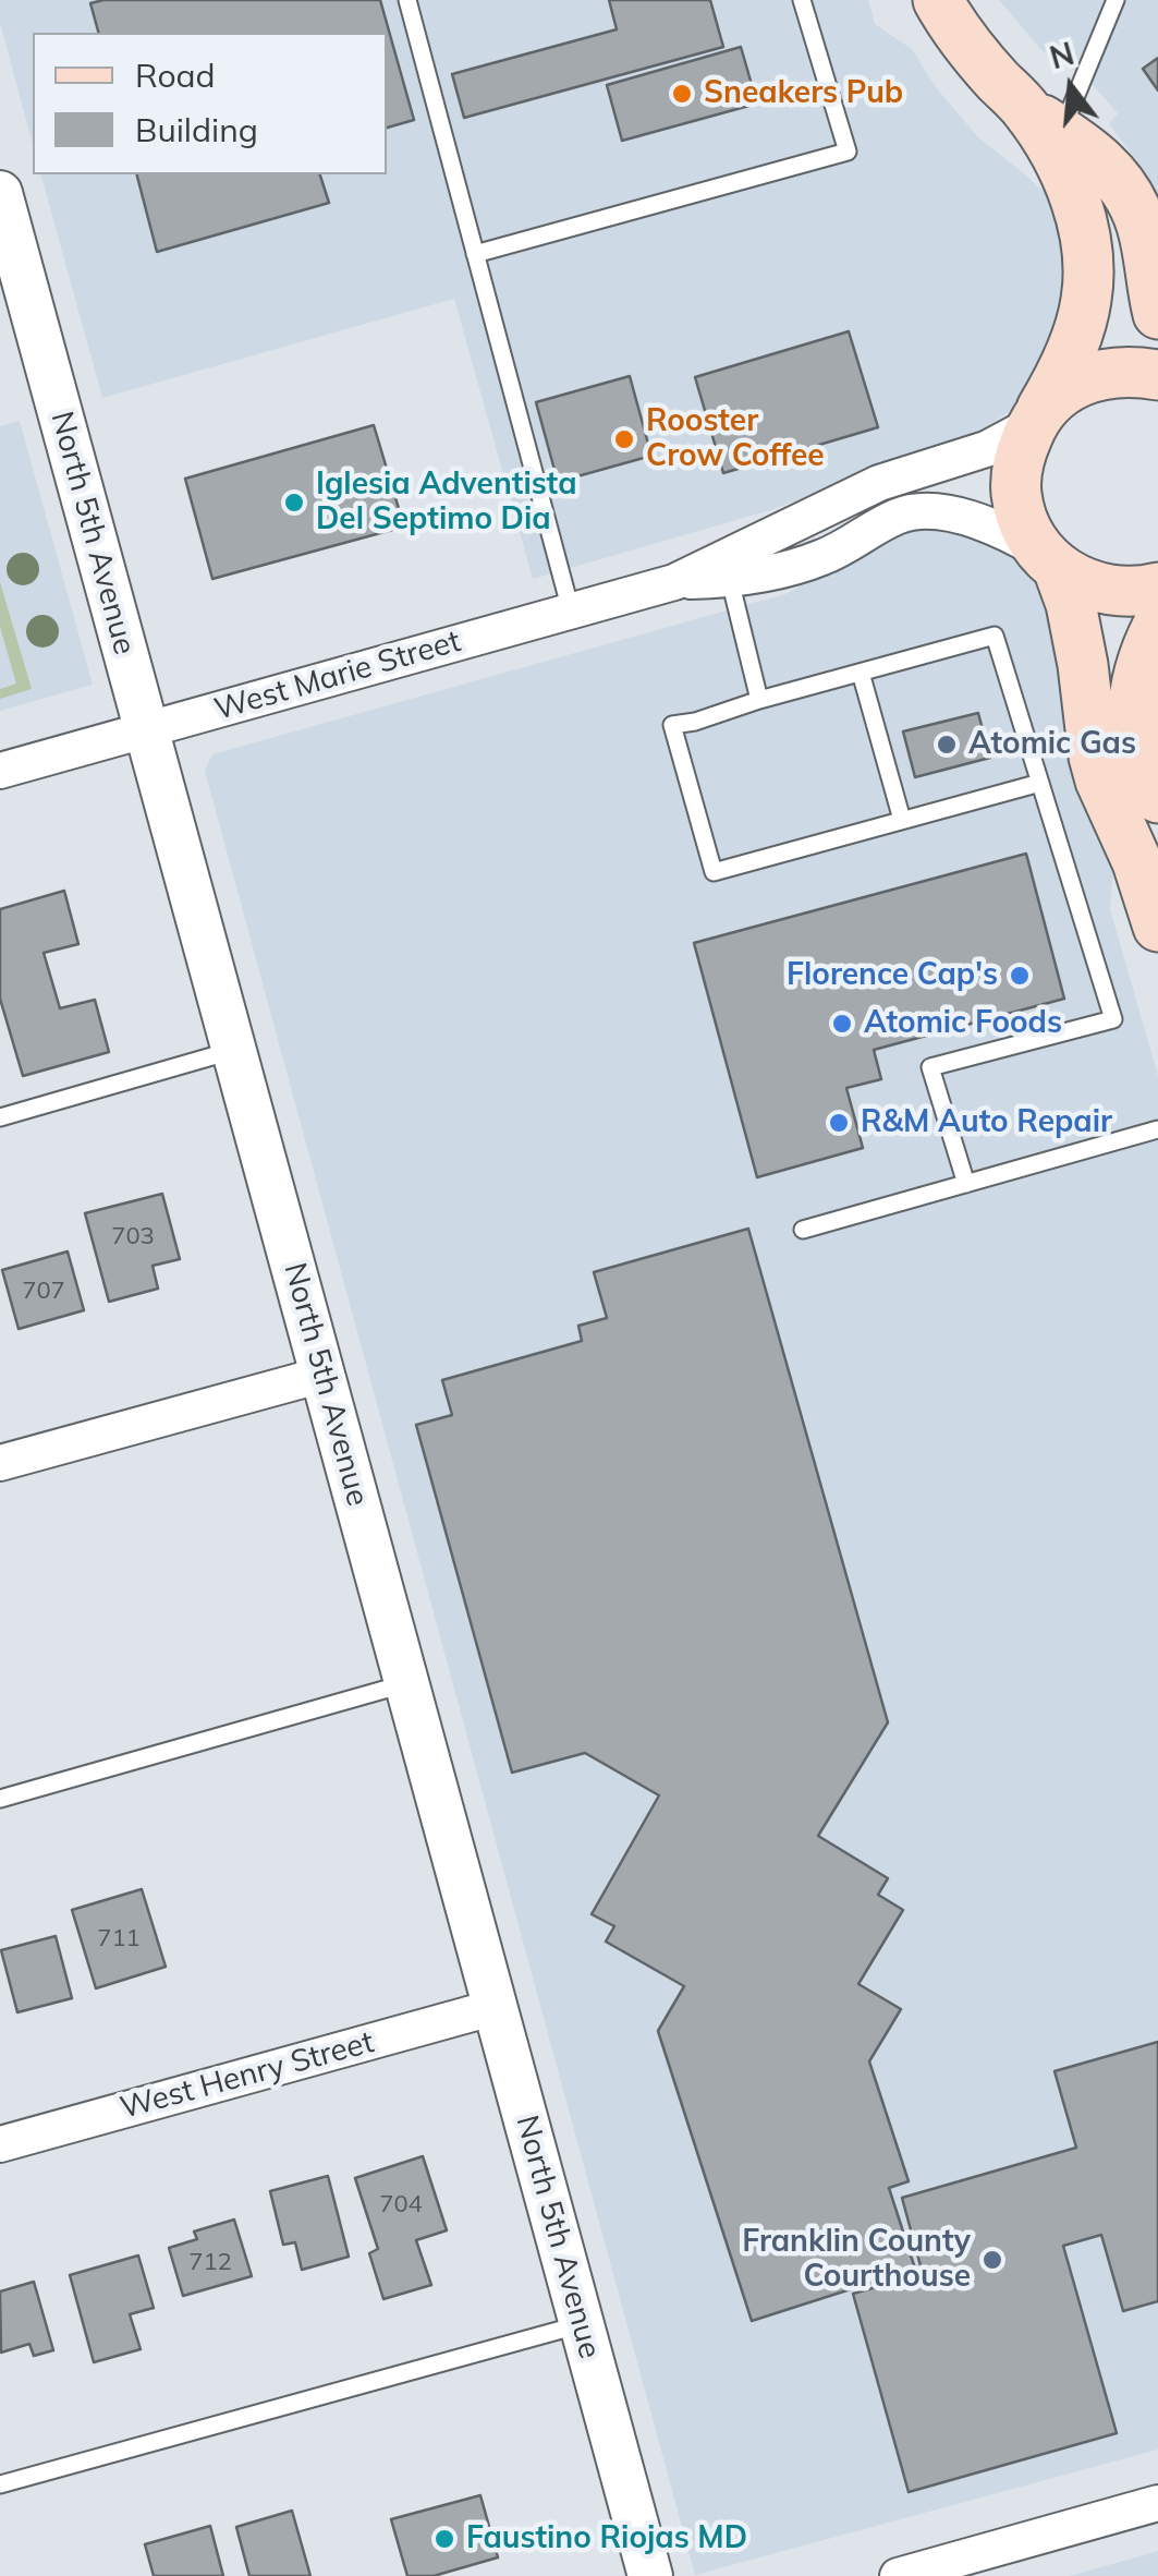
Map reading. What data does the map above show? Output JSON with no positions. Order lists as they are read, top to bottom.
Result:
{
  "streets": {
    "street": ["North 5th Avenue", "West Marie Street", "West Henry Street"]
  },
  "crossings": [
    ["North 5th Avenue", "West Marie Street"],
    ["North 5th Avenue", "West Henry Street"]
  ],
  "places": [
    "Sneakers Pub",
    "Rooster Crow Coffee",
    "Iglesia Adventista Del Septimo Dia",
    "Atomic Gas",
    "Florence Cap's",
    "Atomic Foods",
    "R&M Auto Repair",
    "Franklin County Courthouse",
    "Faustino Riojas MD"
  ],
  "house_numbers": [
    "703",
    "707",
    "711",
    "704",
    "712"
  ],
  "legend": ["Road", "Building"],
  "north": "top"
}
